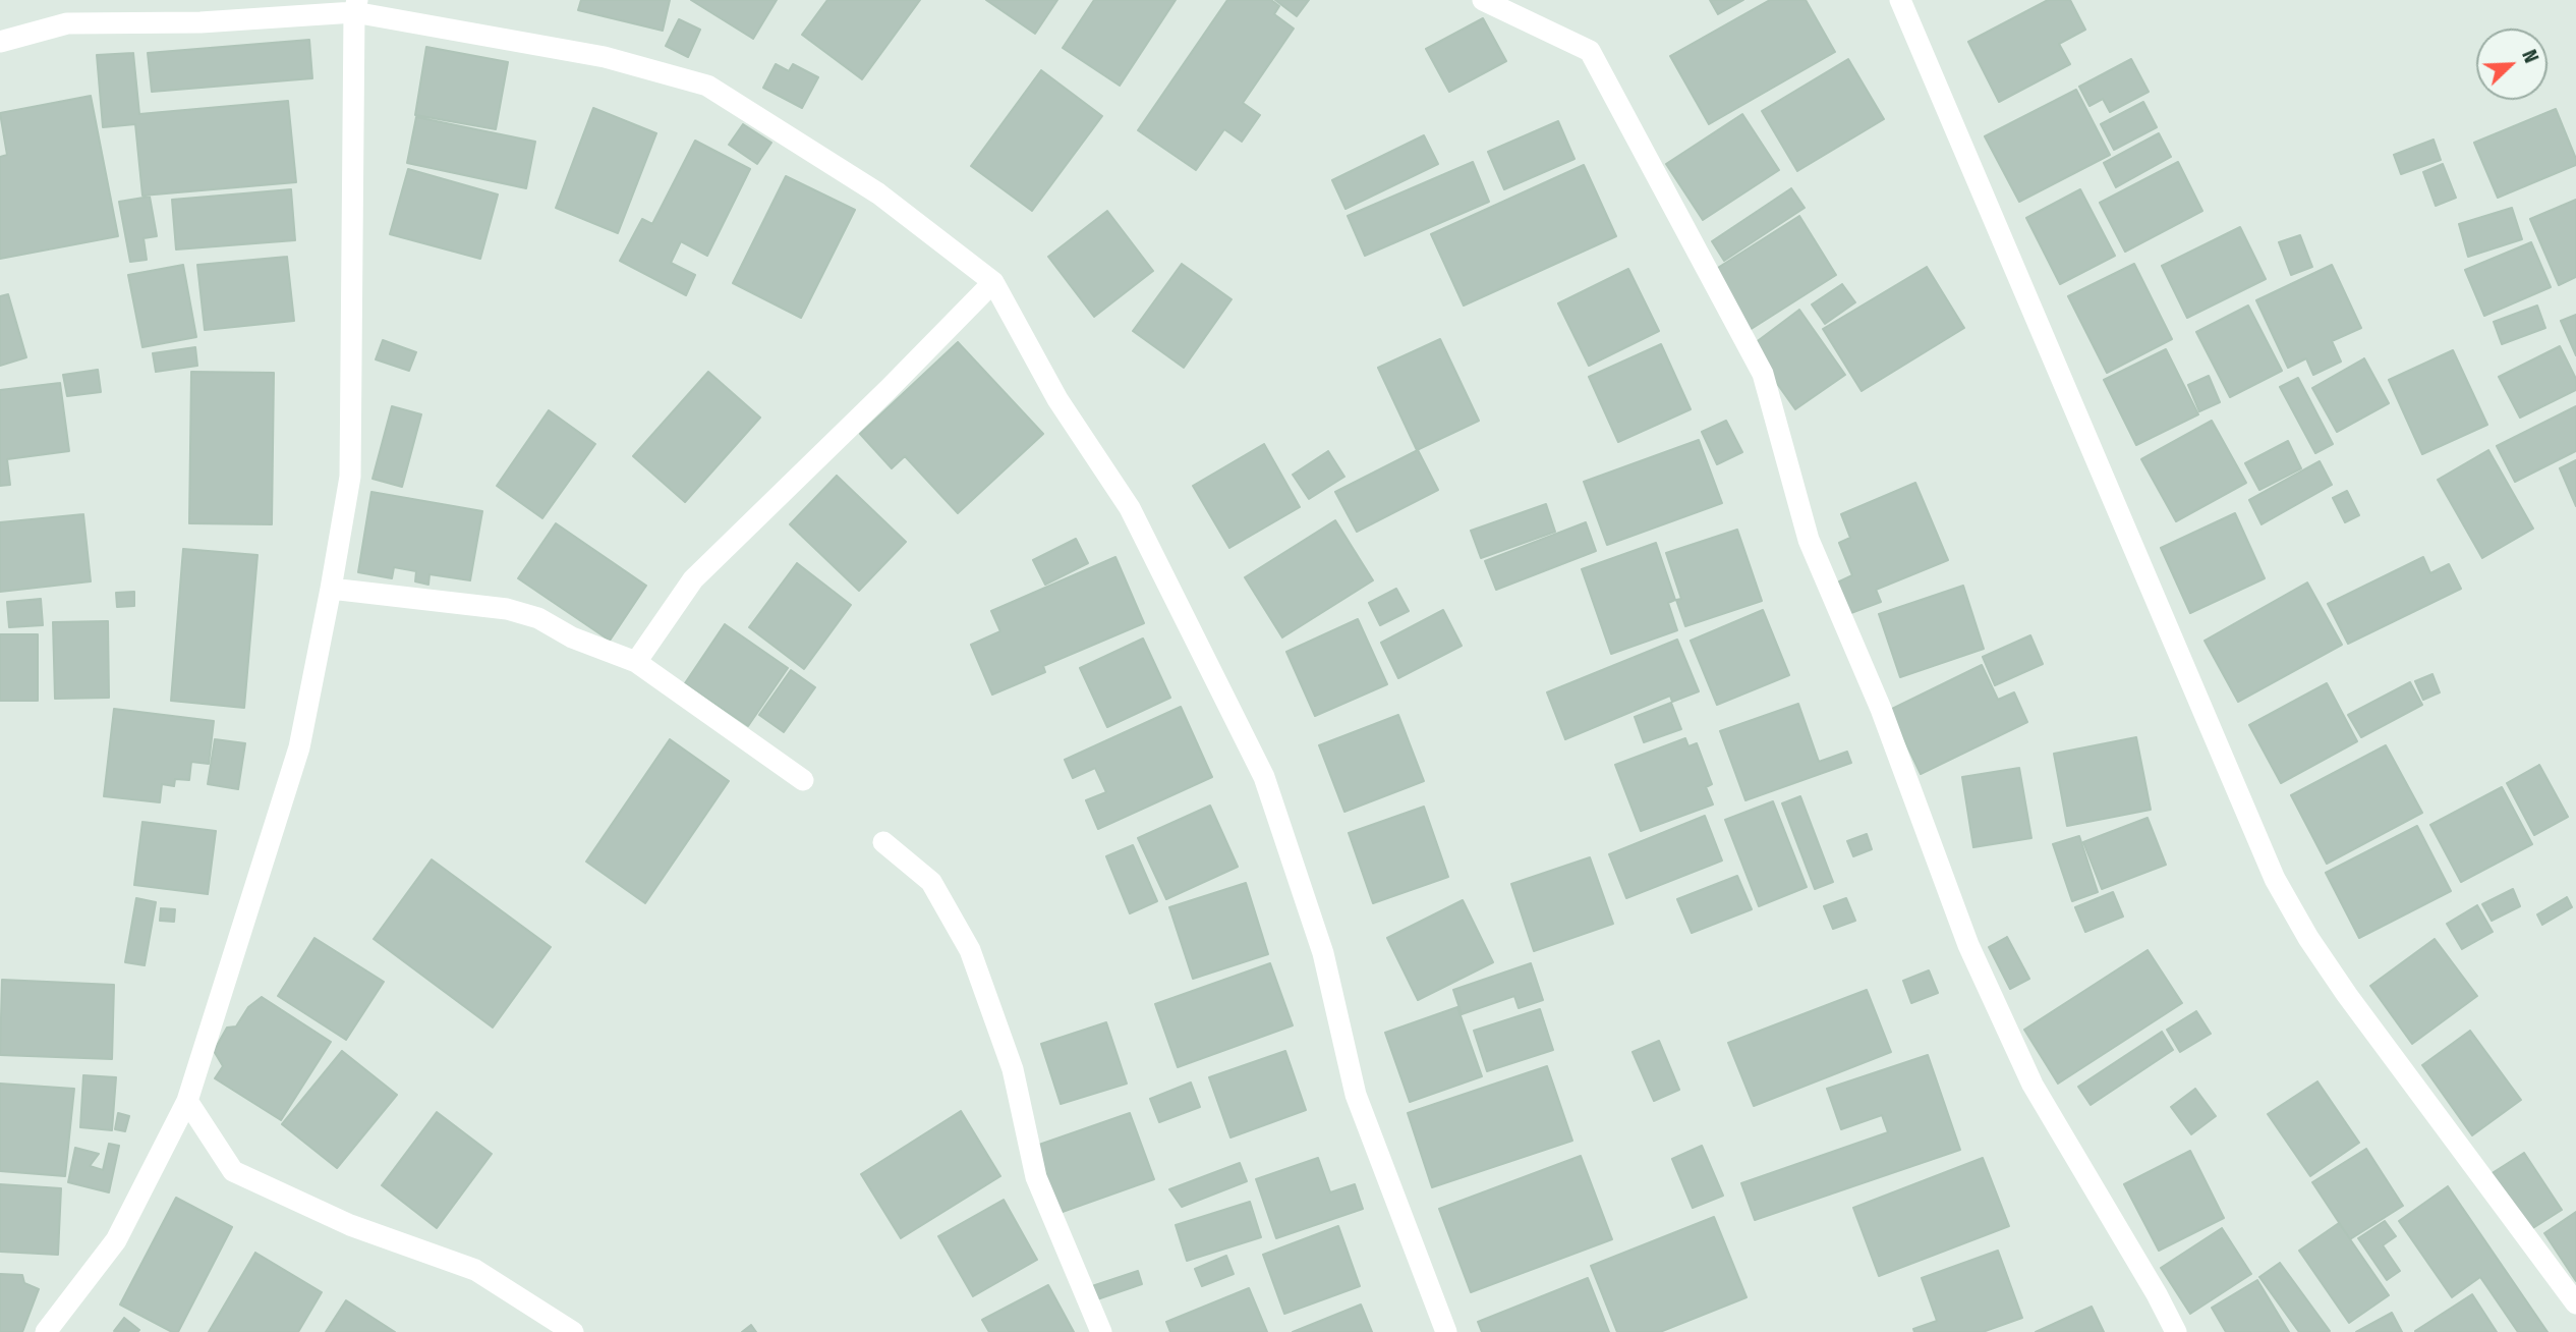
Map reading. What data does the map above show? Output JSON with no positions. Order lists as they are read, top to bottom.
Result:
{
  "north": "top right"
}
